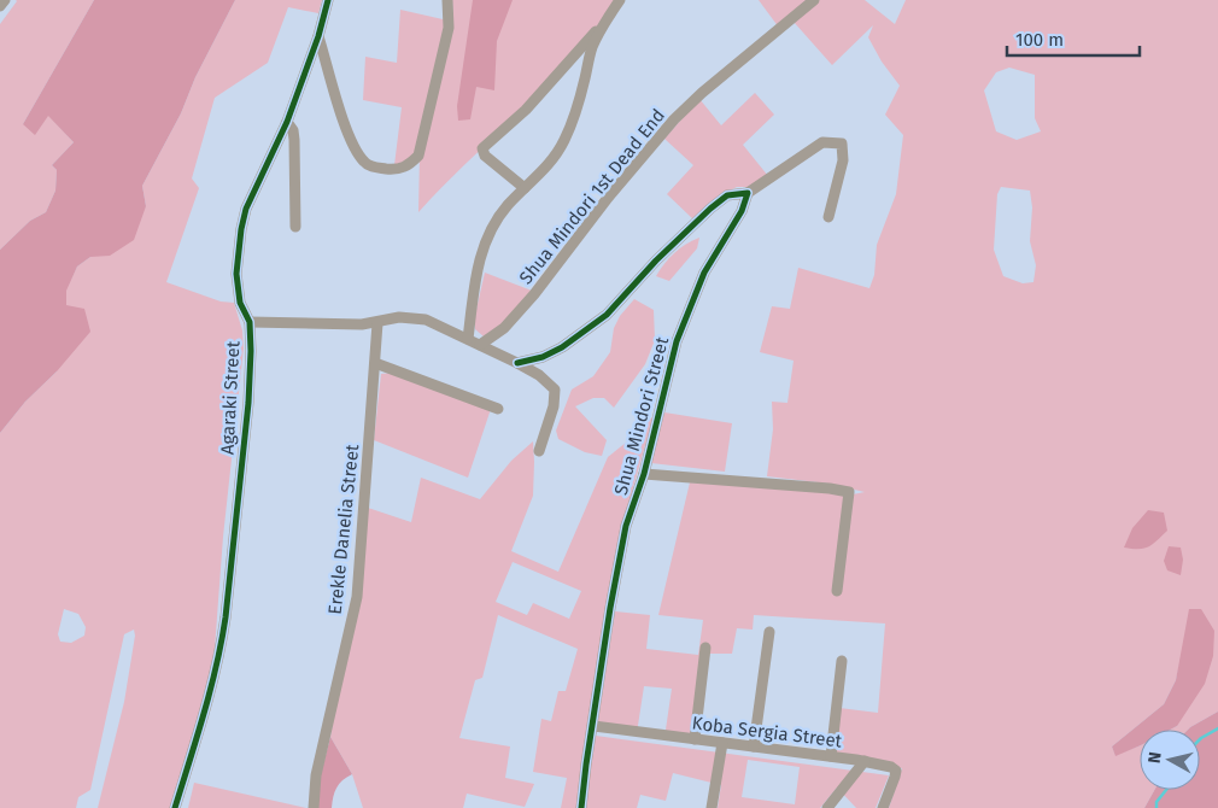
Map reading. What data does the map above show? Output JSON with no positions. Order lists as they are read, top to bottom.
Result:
{
  "streets": {
    "street": [
      "Shua Mindori 1st Dead End",
      "Agaraki Street",
      "Shua Mindori Street",
      "Erekle Danelia Street",
      "Koba Sergia Street"
    ]
  },
  "crossings": [
    ["Shua Mindori Street", "Koba Sergia Street"]
  ],
  "scale_bar": "100 m",
  "north": "left"
}
